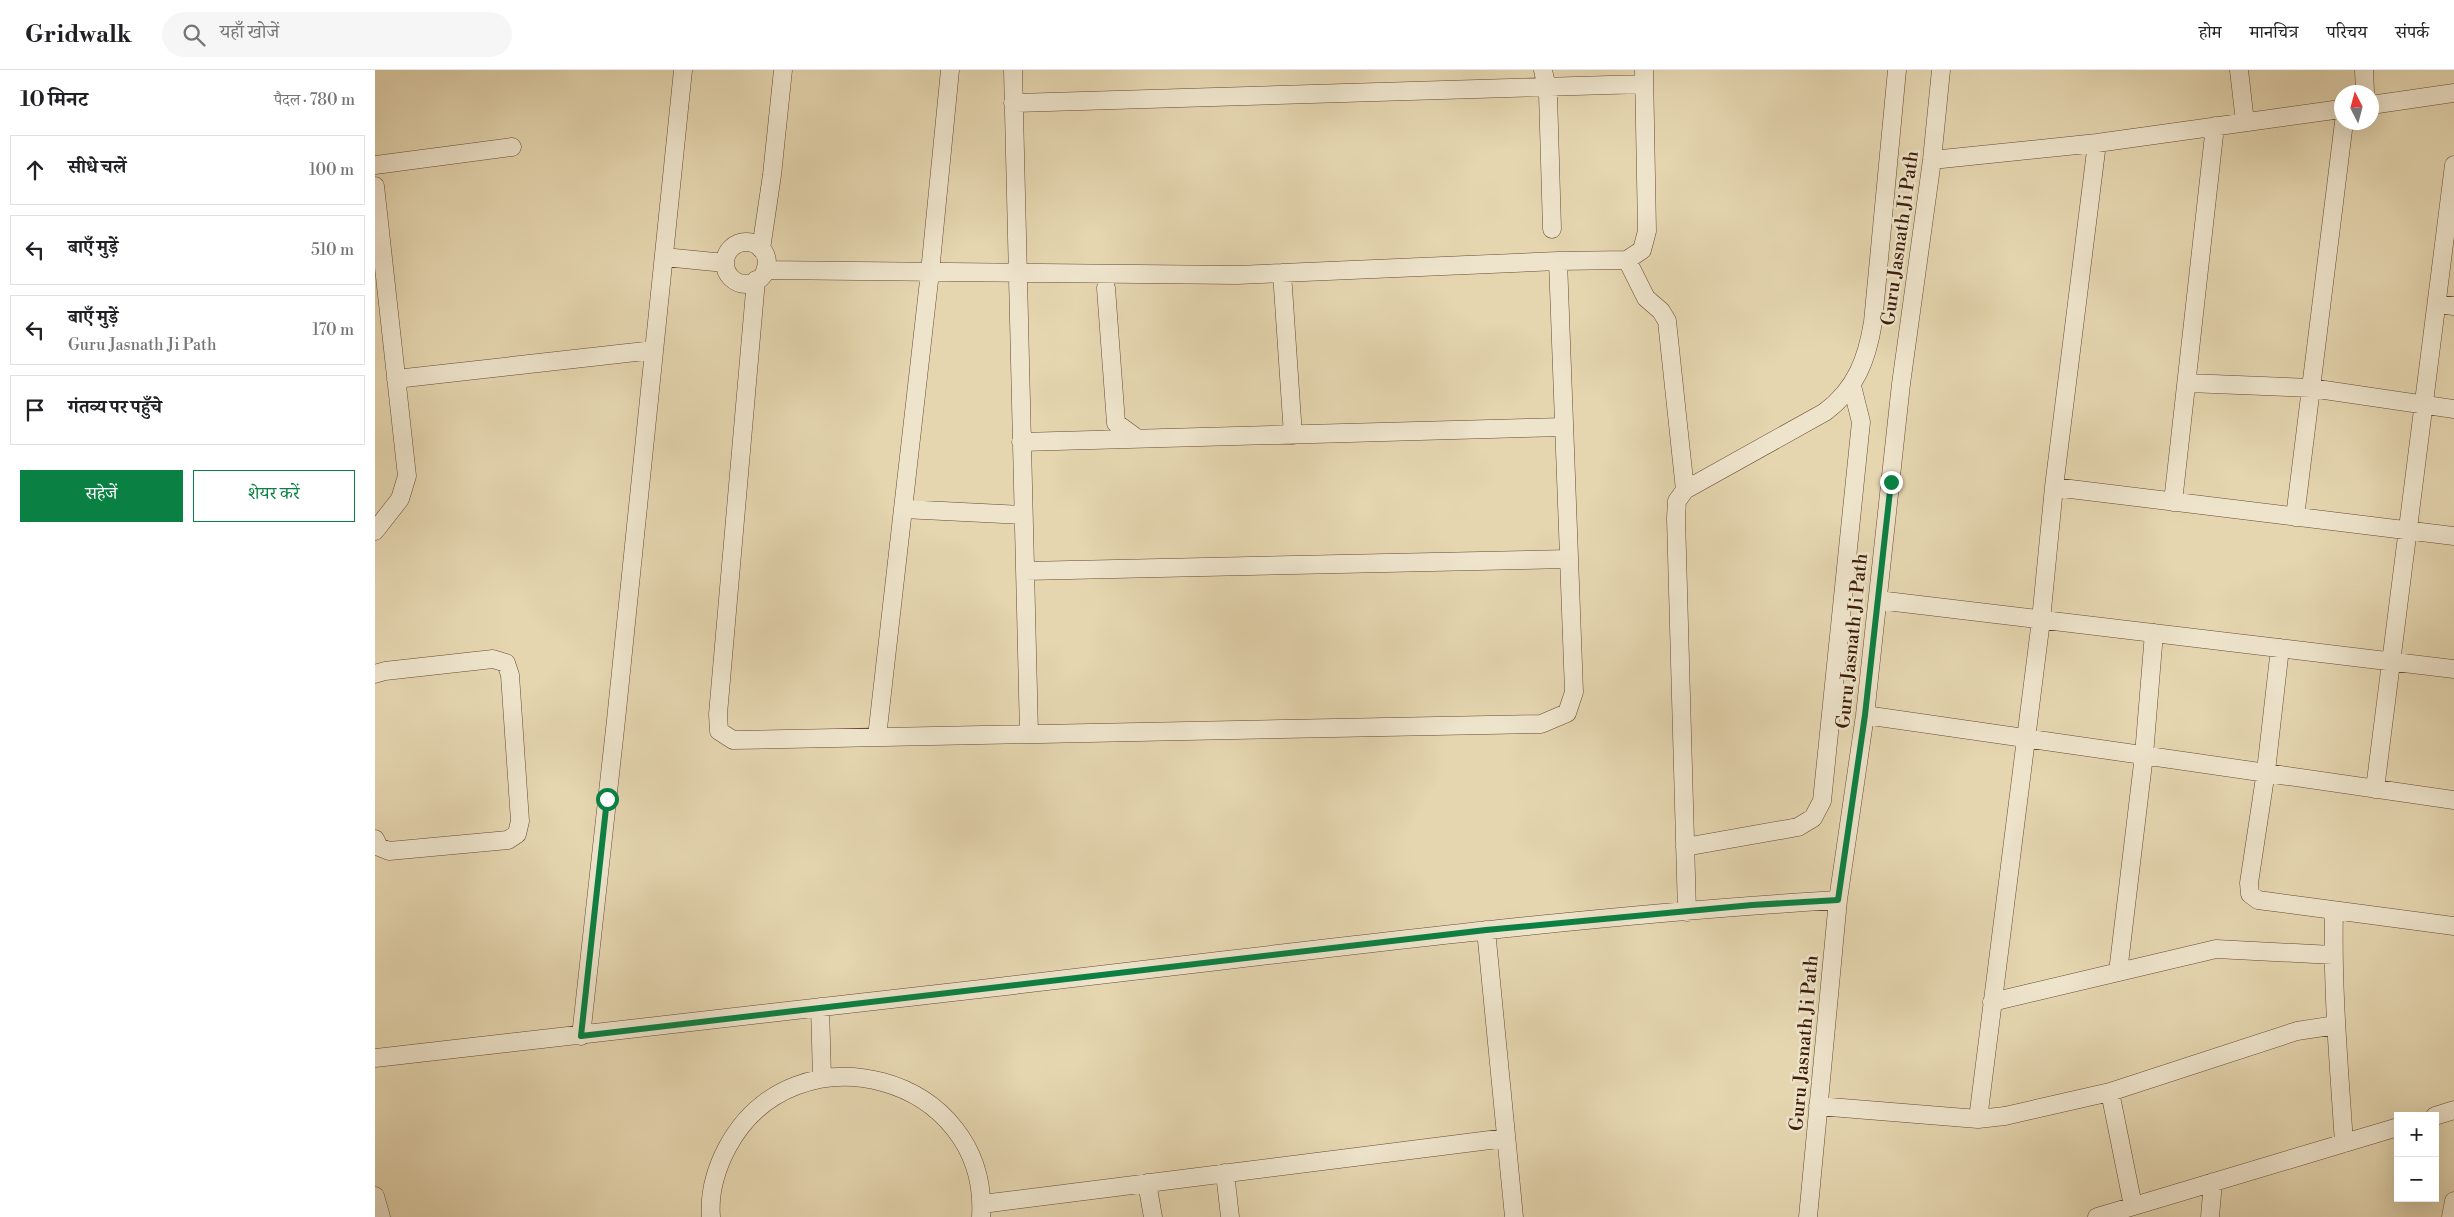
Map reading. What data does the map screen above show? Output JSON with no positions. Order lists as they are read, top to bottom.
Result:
{
  "streets": {
    "street": ["Guru Jasnath Ji Path"]
  },
  "north": "top",
  "page": {
    "header": "Gridwalk",
    "search": "यहाँ खोजें",
    "nav": [
      "होम",
      "मानचित्र",
      "परिचय",
      "संपर्क"
    ],
    "heading": ["10 मिनट", "पैदल · 780 m"],
    "list": [
      ["सीधे चलें", "100 m"],
      ["बाएँ मुड़ें", "510 m"],
      ["बाएँ मुड़ें", "Guru Jasnath Ji Path", "170 m"],
      "गंतव्य पर पहुँचे"
    ],
    "buttons": ["सहेजें", "शेयर करें"],
    "map_buttons": ["+", "−"]
  }
}
